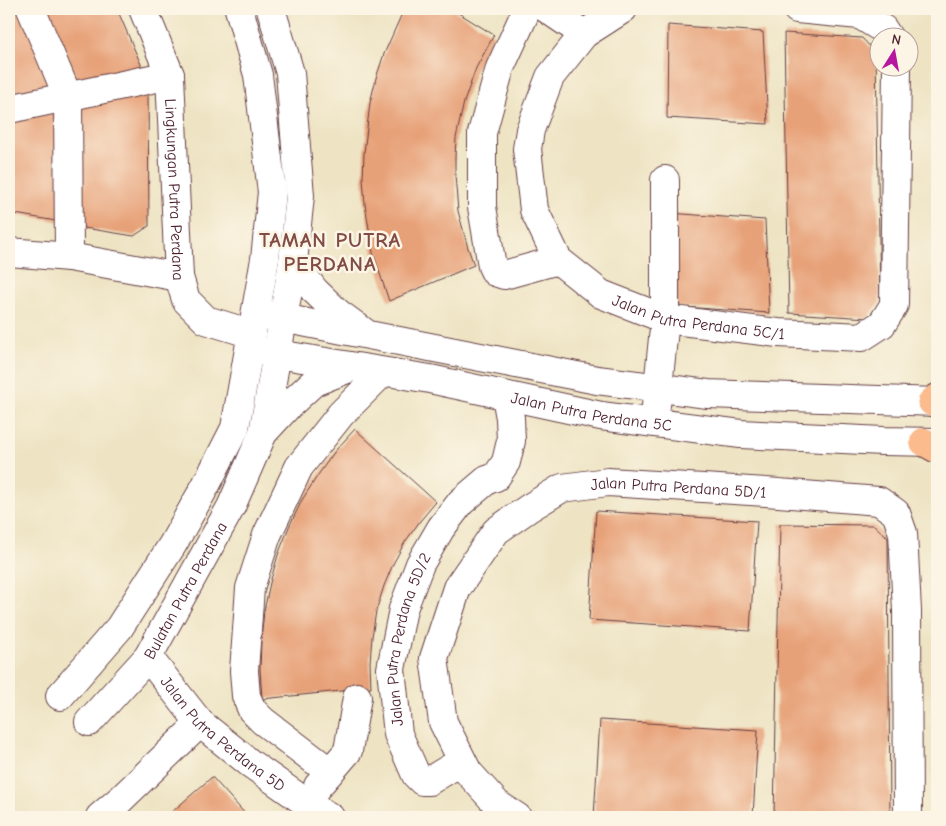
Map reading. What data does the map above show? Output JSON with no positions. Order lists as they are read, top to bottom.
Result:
{
  "streets": {
    "street": [
      "Lingkungan Putra Perdana",
      "Jalan Putra Perdana 5C/1",
      "Jalan Putra Perdana 5C",
      "Jalan Putra Perdana 5D/1",
      "Bulatan Putra Perdana",
      "Jalan Putra Perdana 5D/2",
      "Jalan Putra Perdana 5D"
    ]
  },
  "crossings": [
    ["Lingkungan Putra Perdana", "Jalan Putra Perdana 5C"],
    ["Lingkungan Putra Perdana", "Bulatan Putra Perdana"],
    ["Jalan Putra Perdana 5C", "Bulatan Putra Perdana"],
    ["Jalan Putra Perdana 5C", "Jalan Putra Perdana 5D/2"],
    ["Jalan Putra Perdana 5D/1", "Jalan Putra Perdana 5D/2"],
    ["Bulatan Putra Perdana", "Jalan Putra Perdana 5D"]
  ],
  "districts": ["TAMAN PUTRA PERDANA"],
  "north": "top"
}
